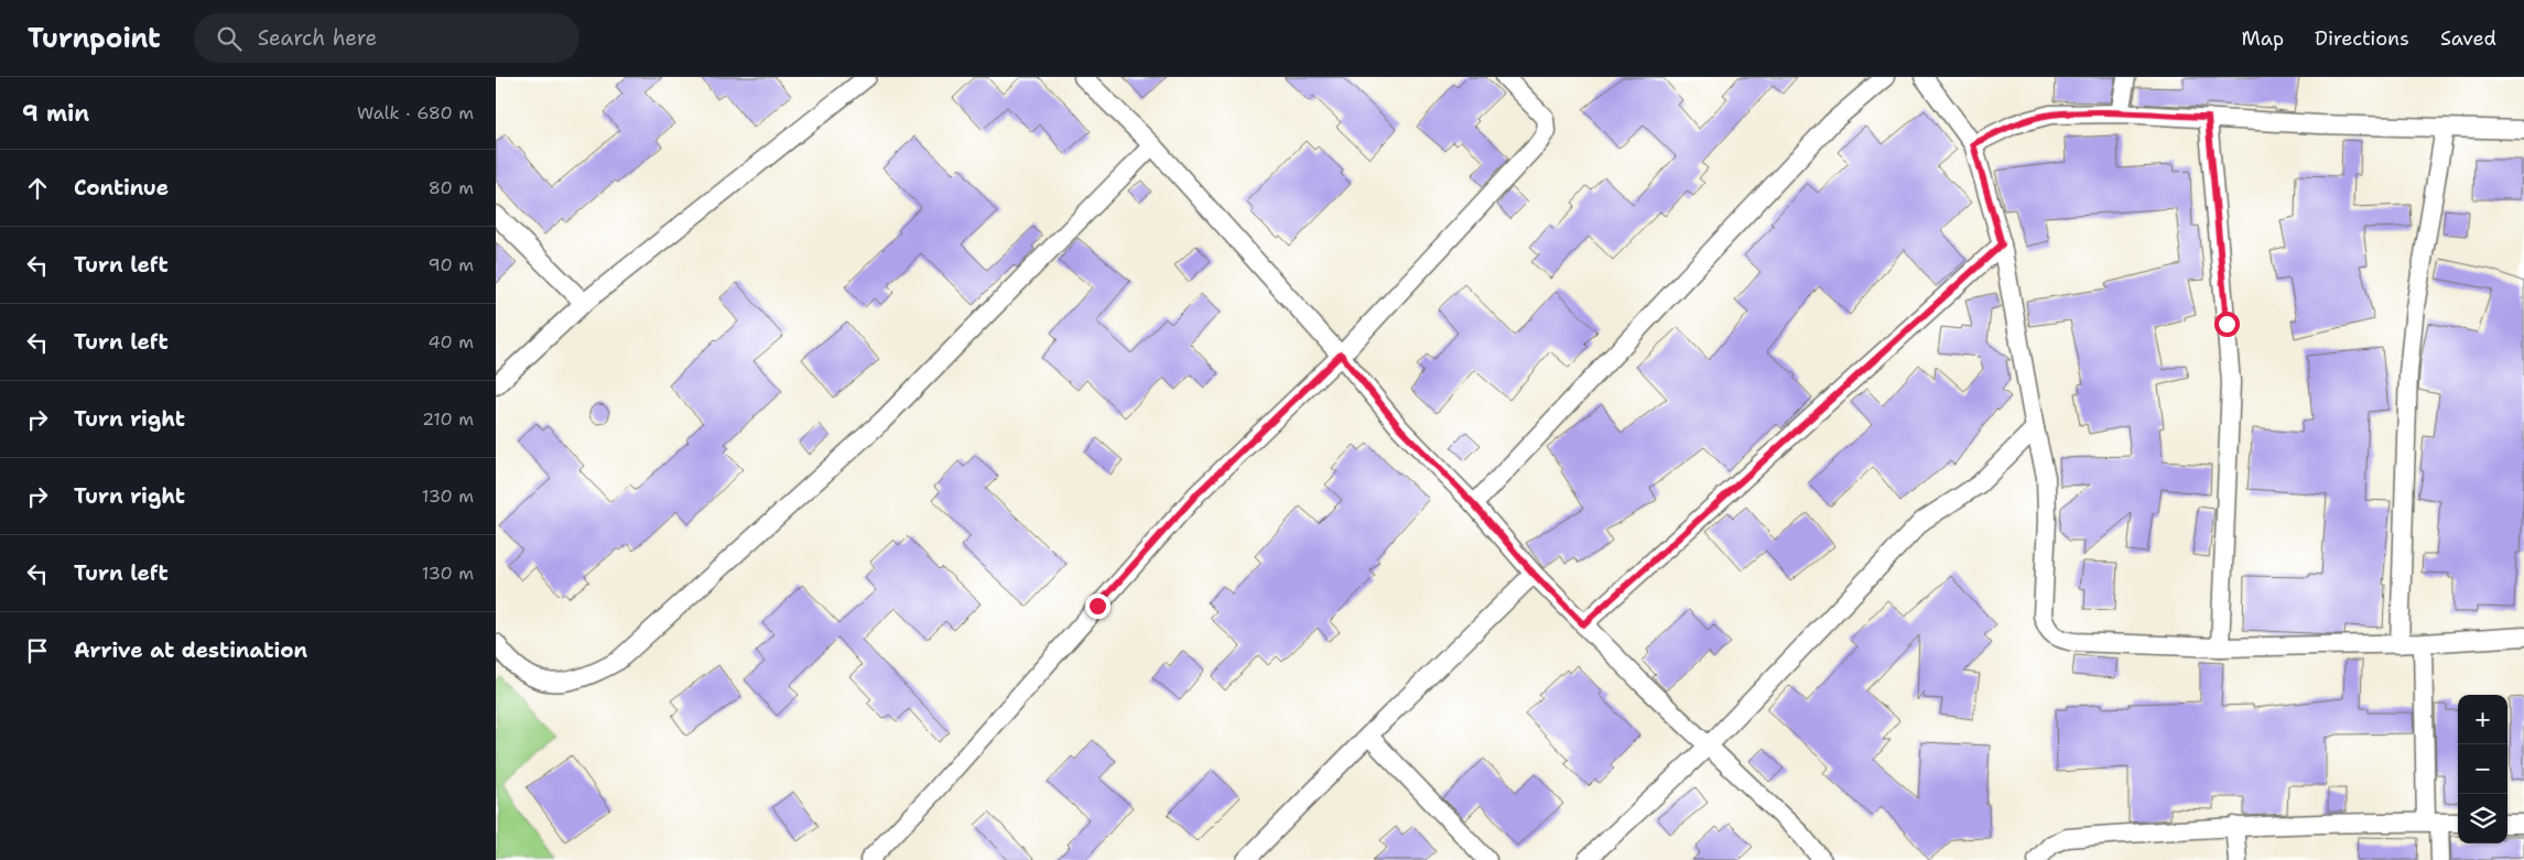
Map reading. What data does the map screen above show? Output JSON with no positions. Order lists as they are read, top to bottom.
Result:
{
  "page": {
    "header": "Turnpoint",
    "search": "Search here",
    "nav": ["Map", "Directions", "Saved"],
    "heading": ["9 min", "Walk · 680 m"],
    "list": [
      ["Continue", "80 m"],
      ["Turn left", "90 m"],
      ["Turn left", "40 m"],
      ["Turn right", "210 m"],
      ["Turn right", "130 m"],
      ["Turn left", "130 m"],
      "Arrive at destination"
    ],
    "map_buttons": ["+", "−"]
  }
}
